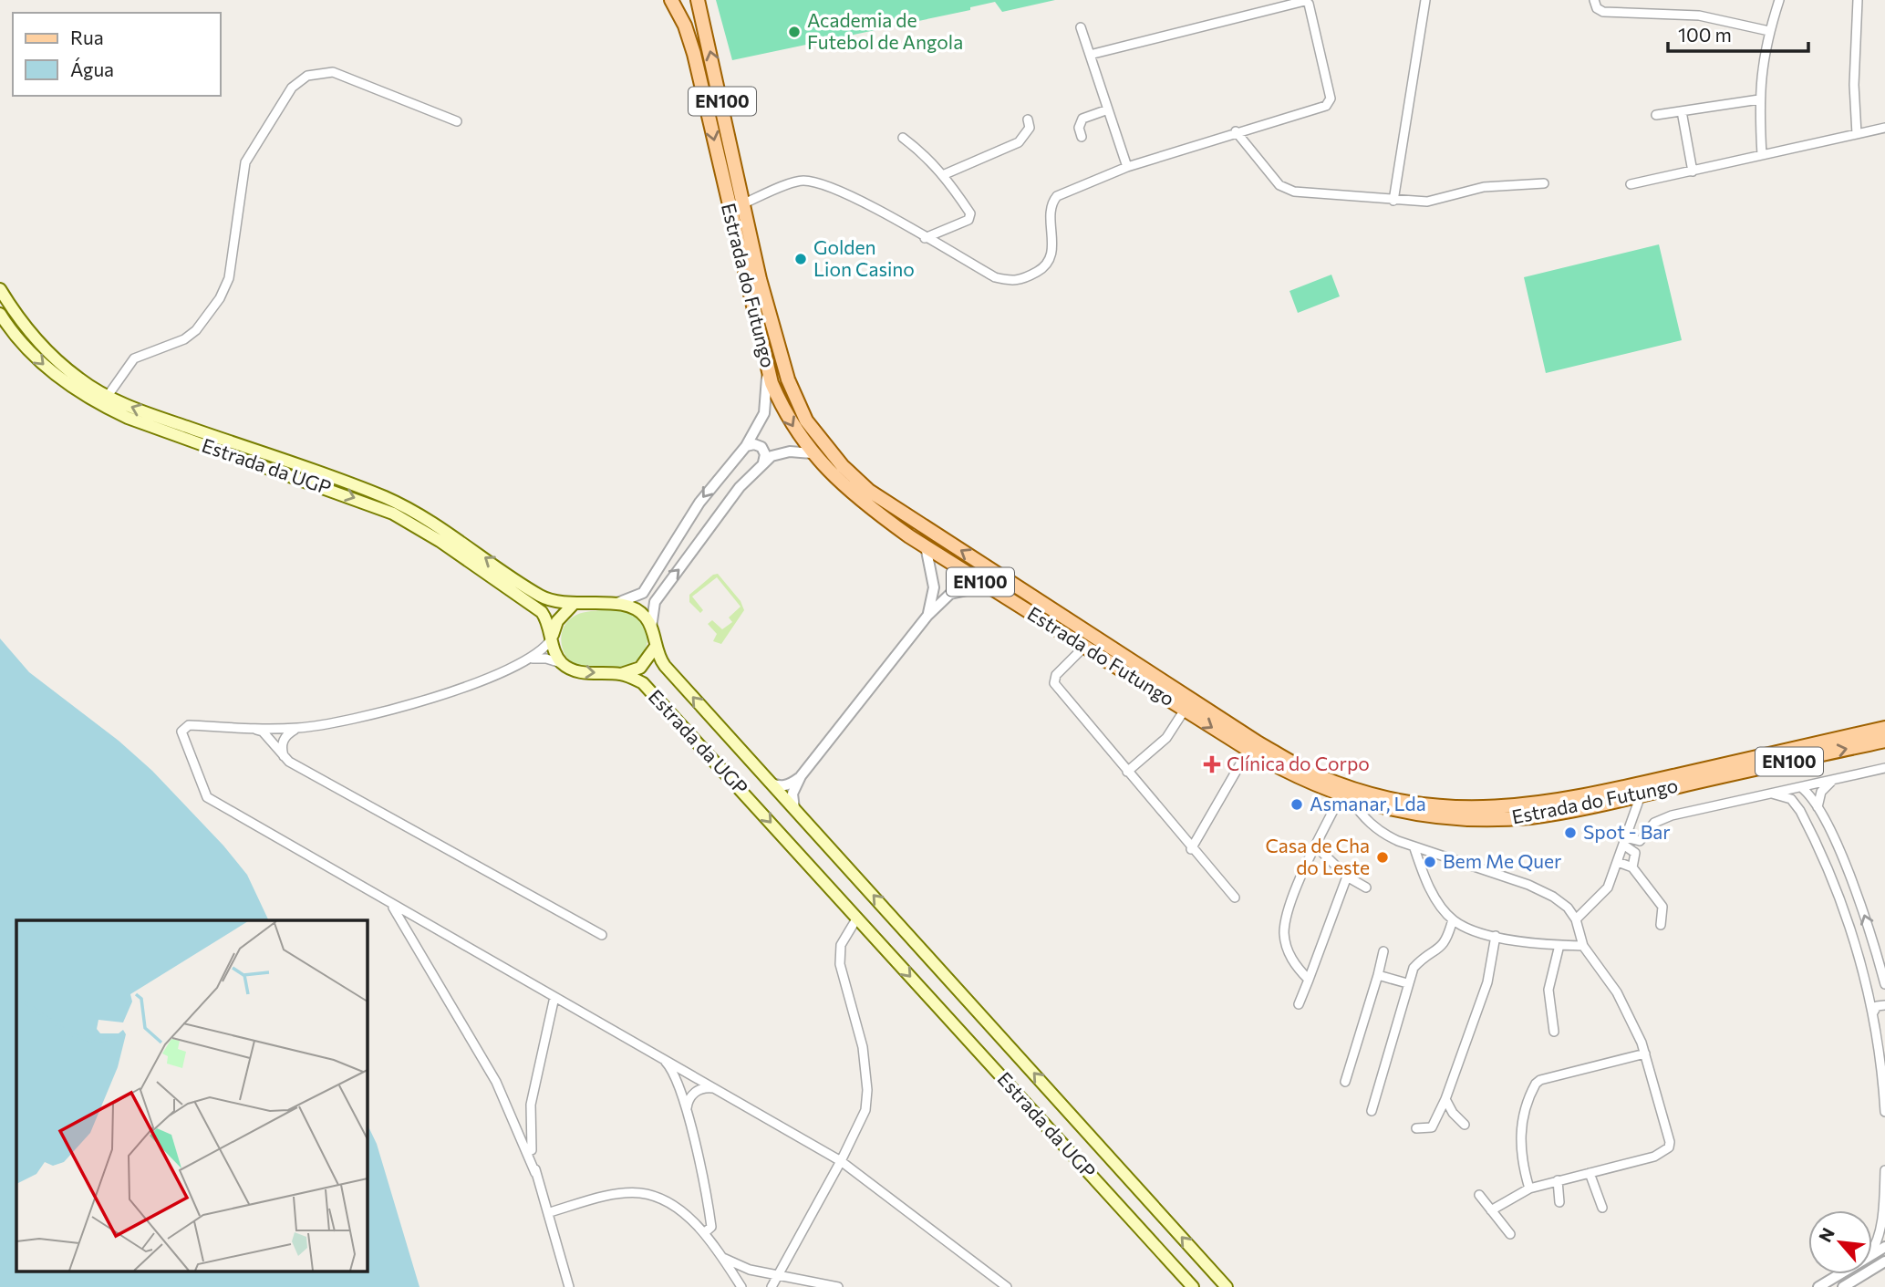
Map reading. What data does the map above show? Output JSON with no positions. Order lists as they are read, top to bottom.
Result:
{
  "streets": {
    "main road": ["EN100", "Estrada do Futungo", "Estrada da UGP"]
  },
  "places": {
    "other": [
      "Academia de Futebol de Angola",
      "Golden Lion Casino",
      "Asmanar, Lda",
      "Spot - Bar",
      "Casa de Cha do Leste",
      "Bem Me Quer"
    ],
    "health": ["Clínica do Corpo"]
  },
  "legend": ["Rua", "Água"],
  "scale_bar": "100 m",
  "north": "top left"
}
